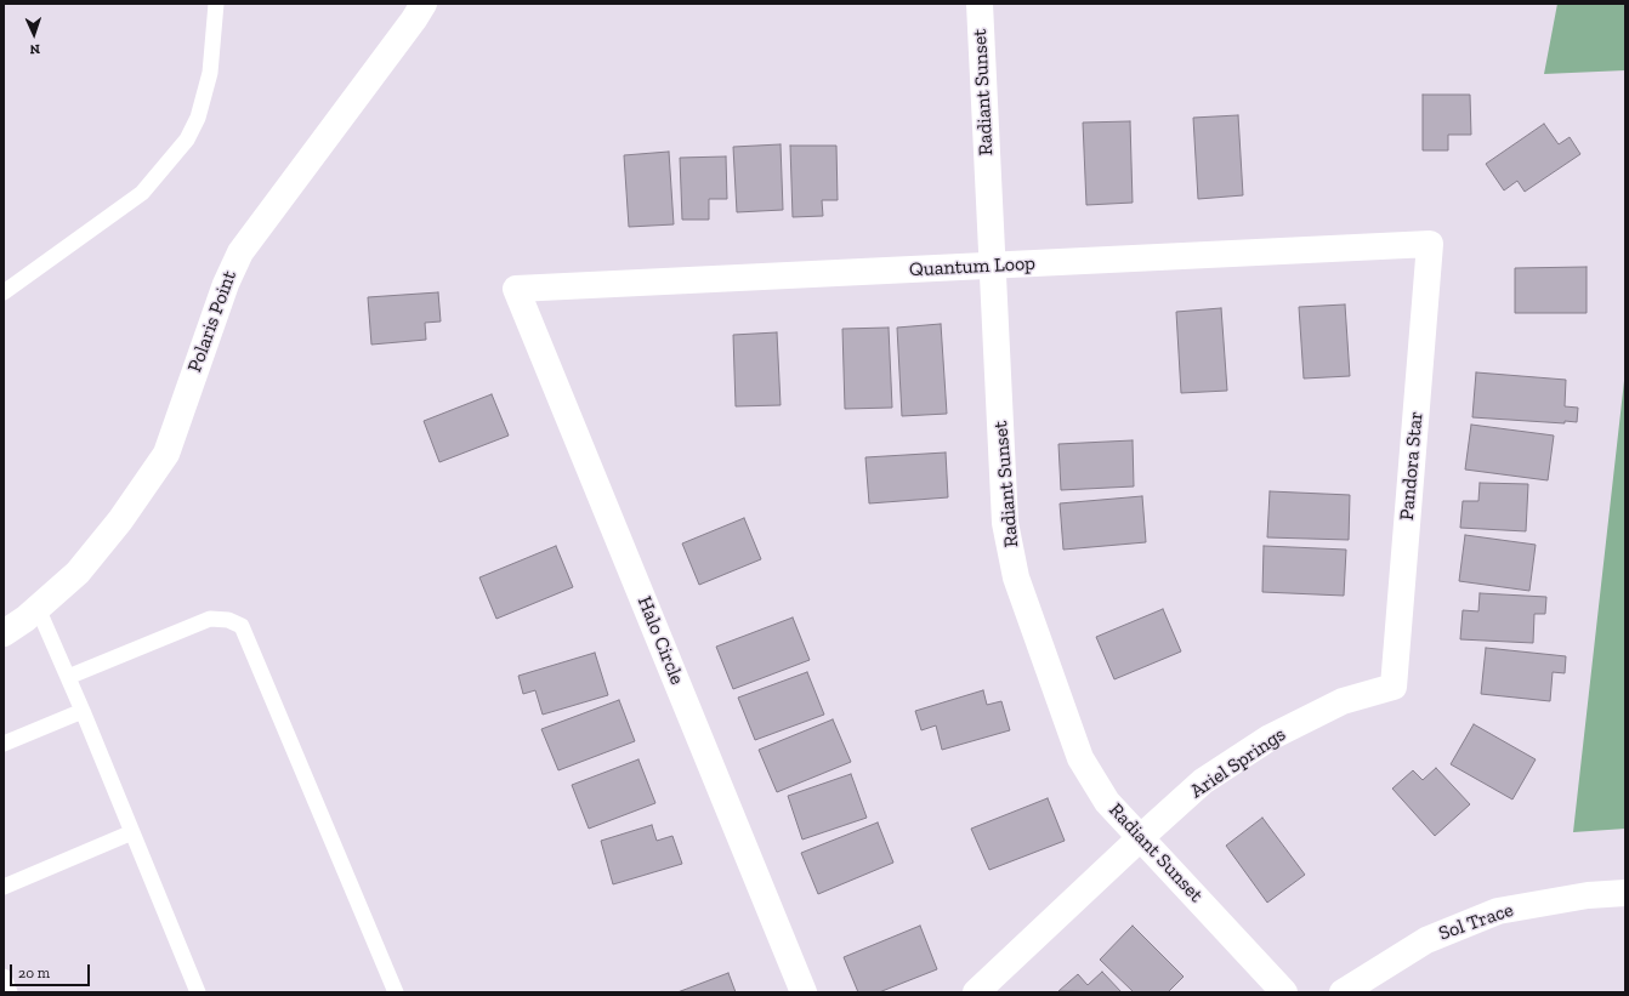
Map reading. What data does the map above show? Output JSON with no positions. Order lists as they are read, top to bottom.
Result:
{
  "streets": {
    "street": [
      "Radiant Sunset",
      "Quantum Loop",
      "Polaris Point",
      "Pandora Star",
      "Halo Circle",
      "Ariel Springs",
      "Sol Trace"
    ]
  },
  "crossings": [
    ["Radiant Sunset", "Quantum Loop"],
    ["Radiant Sunset", "Ariel Springs"],
    ["Quantum Loop", "Pandora Star"],
    ["Quantum Loop", "Halo Circle"],
    ["Pandora Star", "Ariel Springs"]
  ],
  "scale_bar": "20 m",
  "north": "bottom"
}
